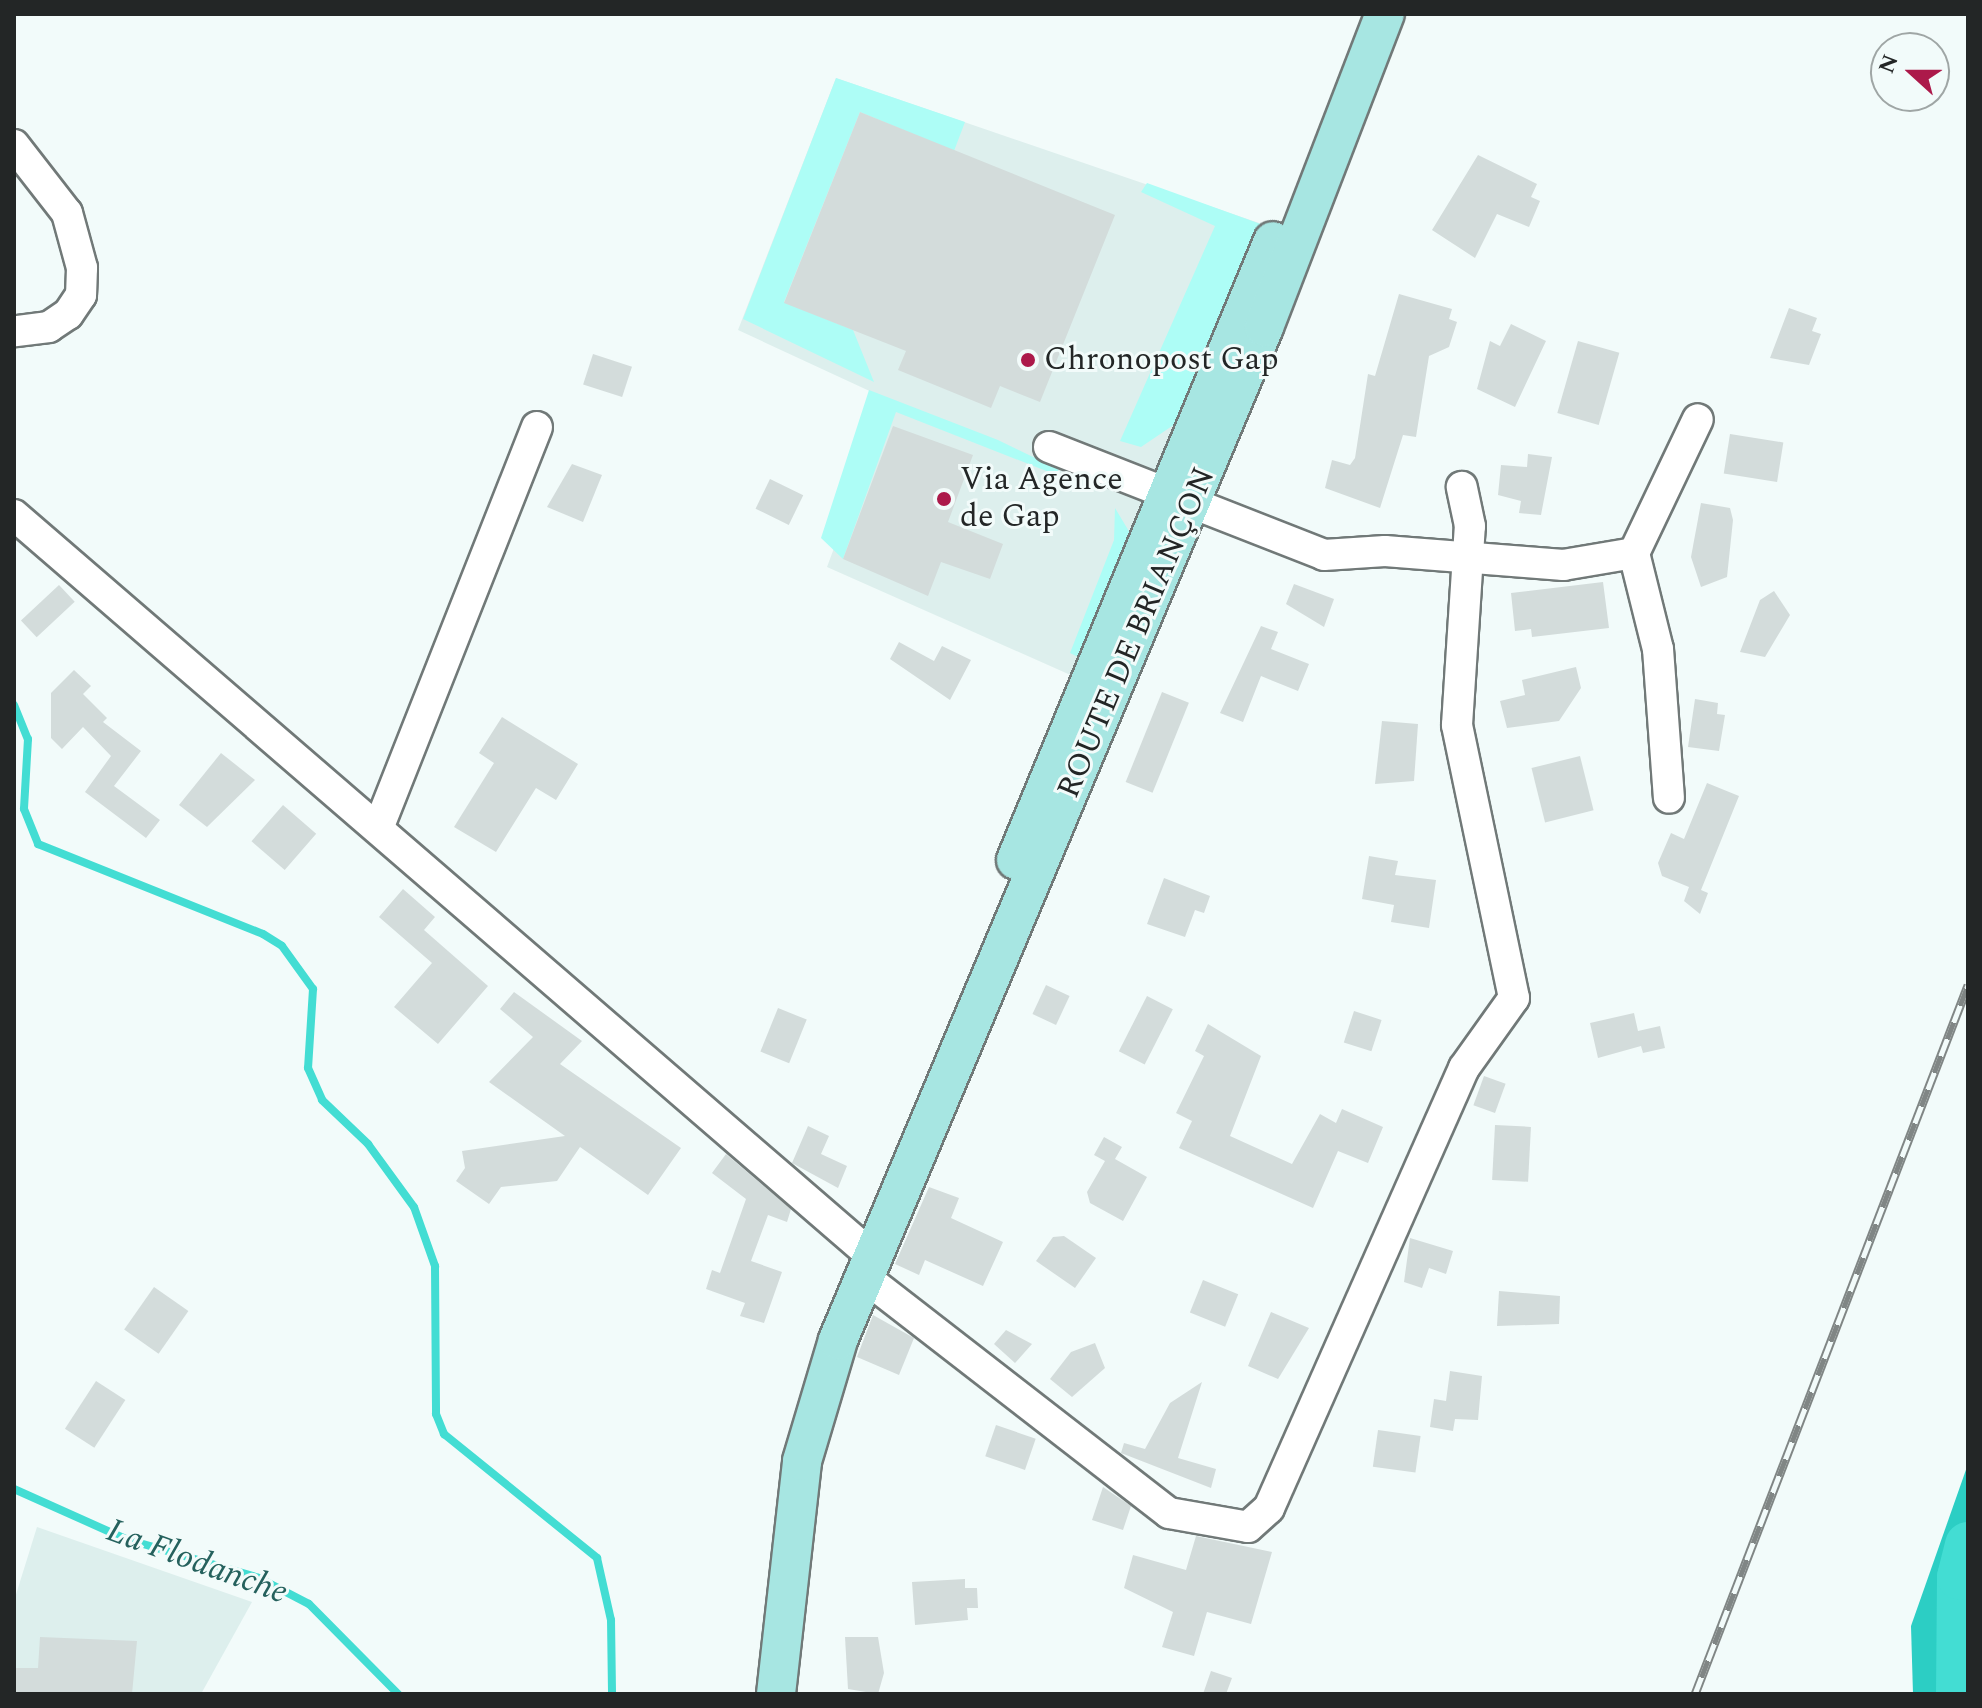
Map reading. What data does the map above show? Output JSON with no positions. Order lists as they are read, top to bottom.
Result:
{
  "streets": {
    "main road": ["ROUTE DE BRIANÇON"]
  },
  "water": ["La Flodanche"],
  "places": ["Chronopost Gap", "Via Agence de Gap"],
  "north": "left"
}
